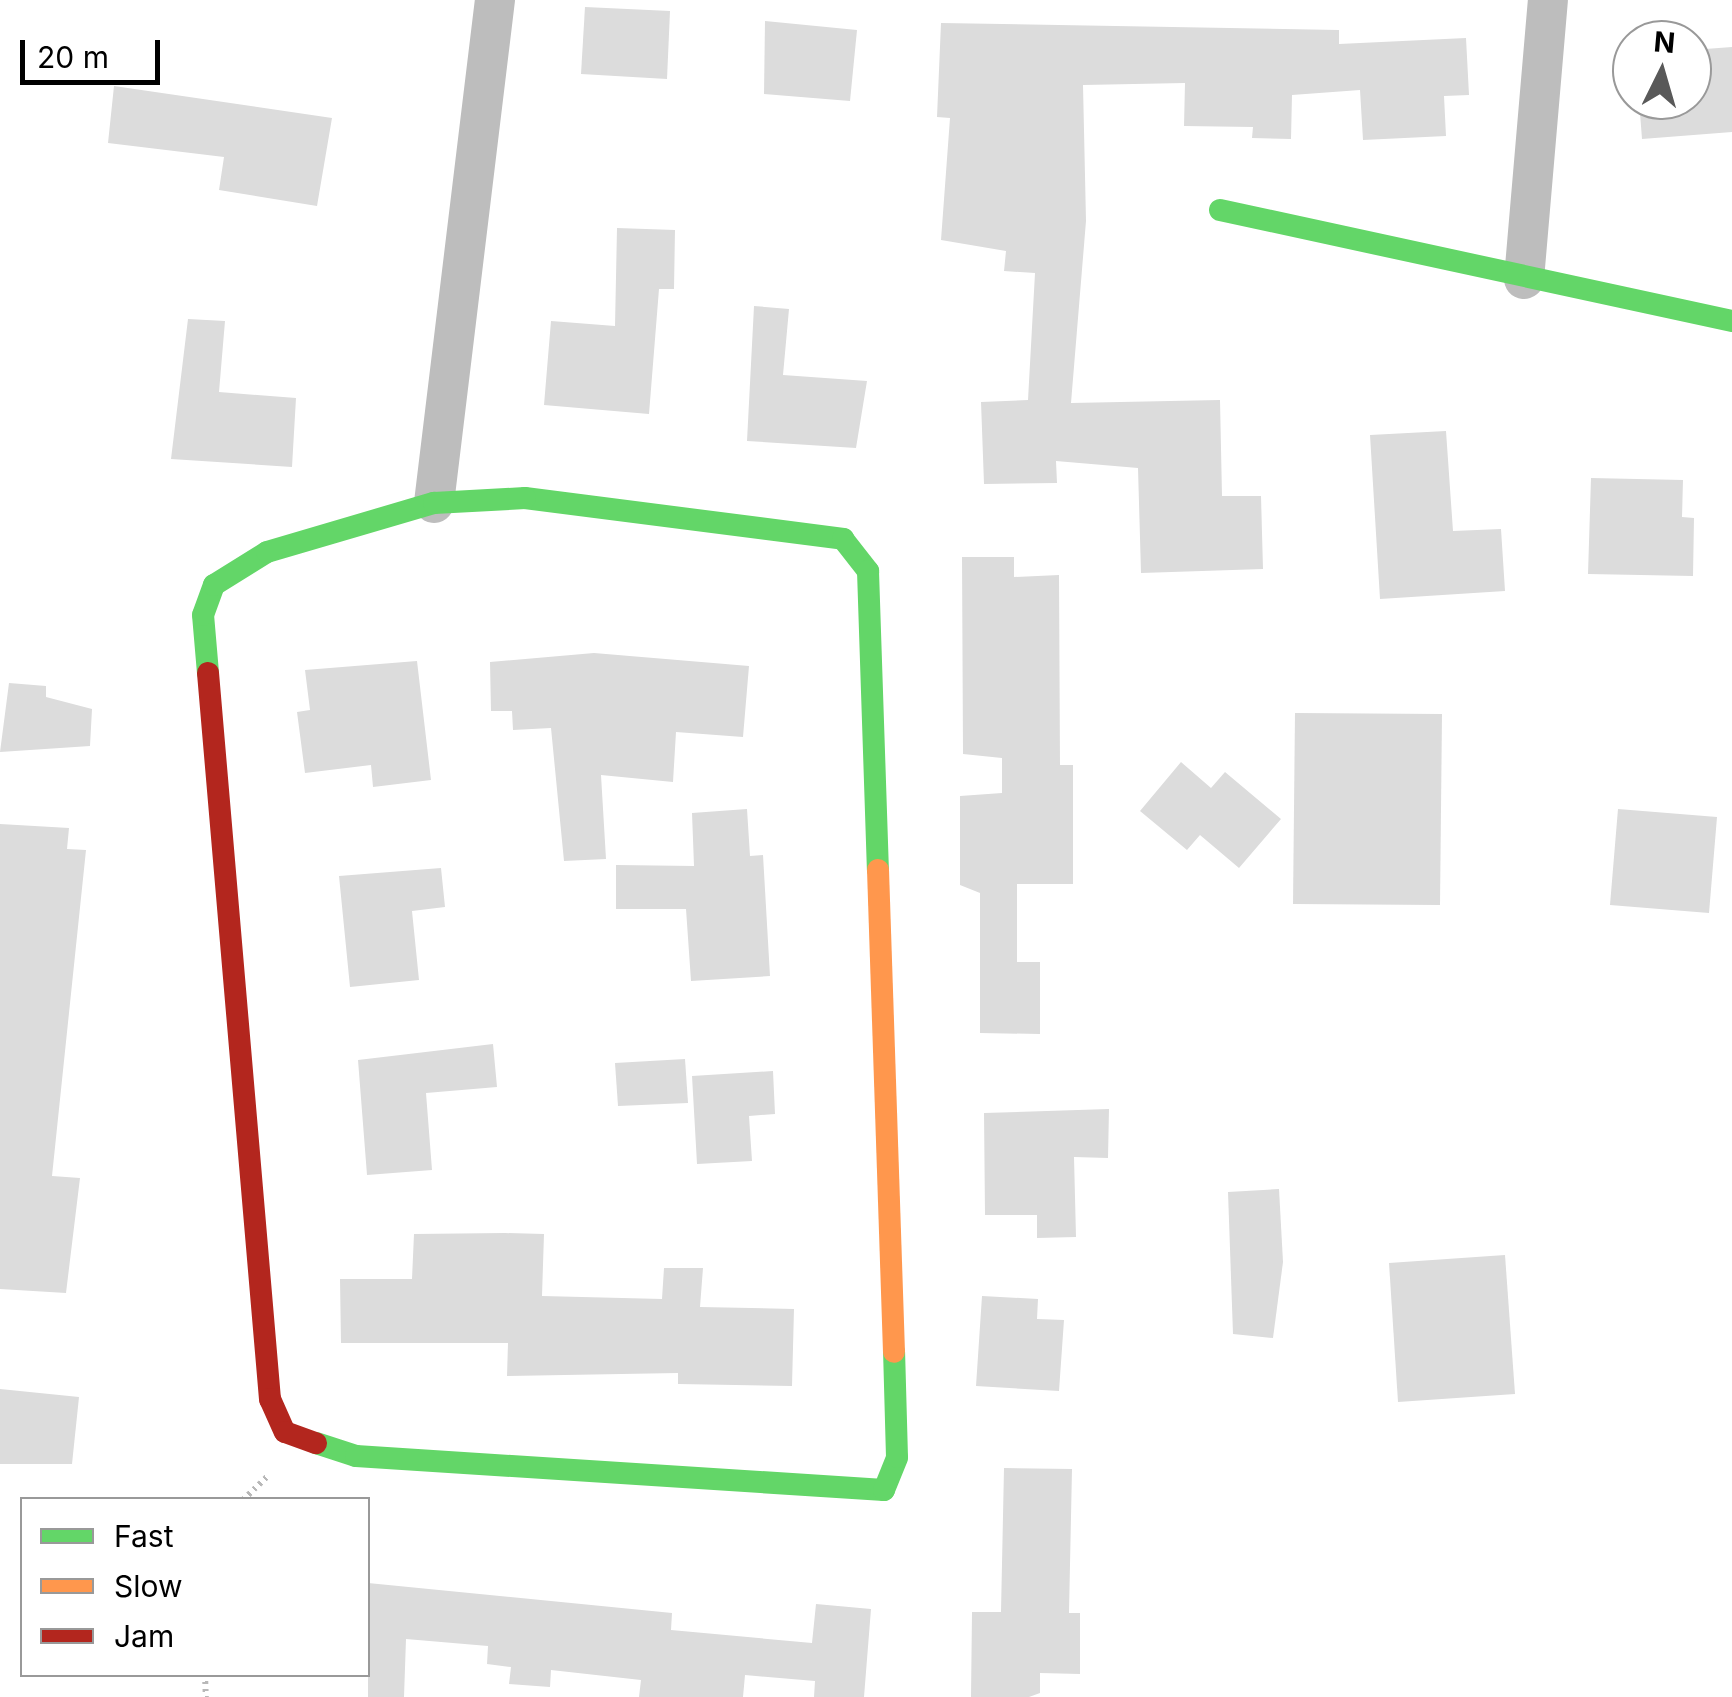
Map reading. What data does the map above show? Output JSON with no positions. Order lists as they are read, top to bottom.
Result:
{
  "legend": ["Fast", "Slow", "Jam"],
  "scale_bar": "20 m",
  "north": "top"
}
